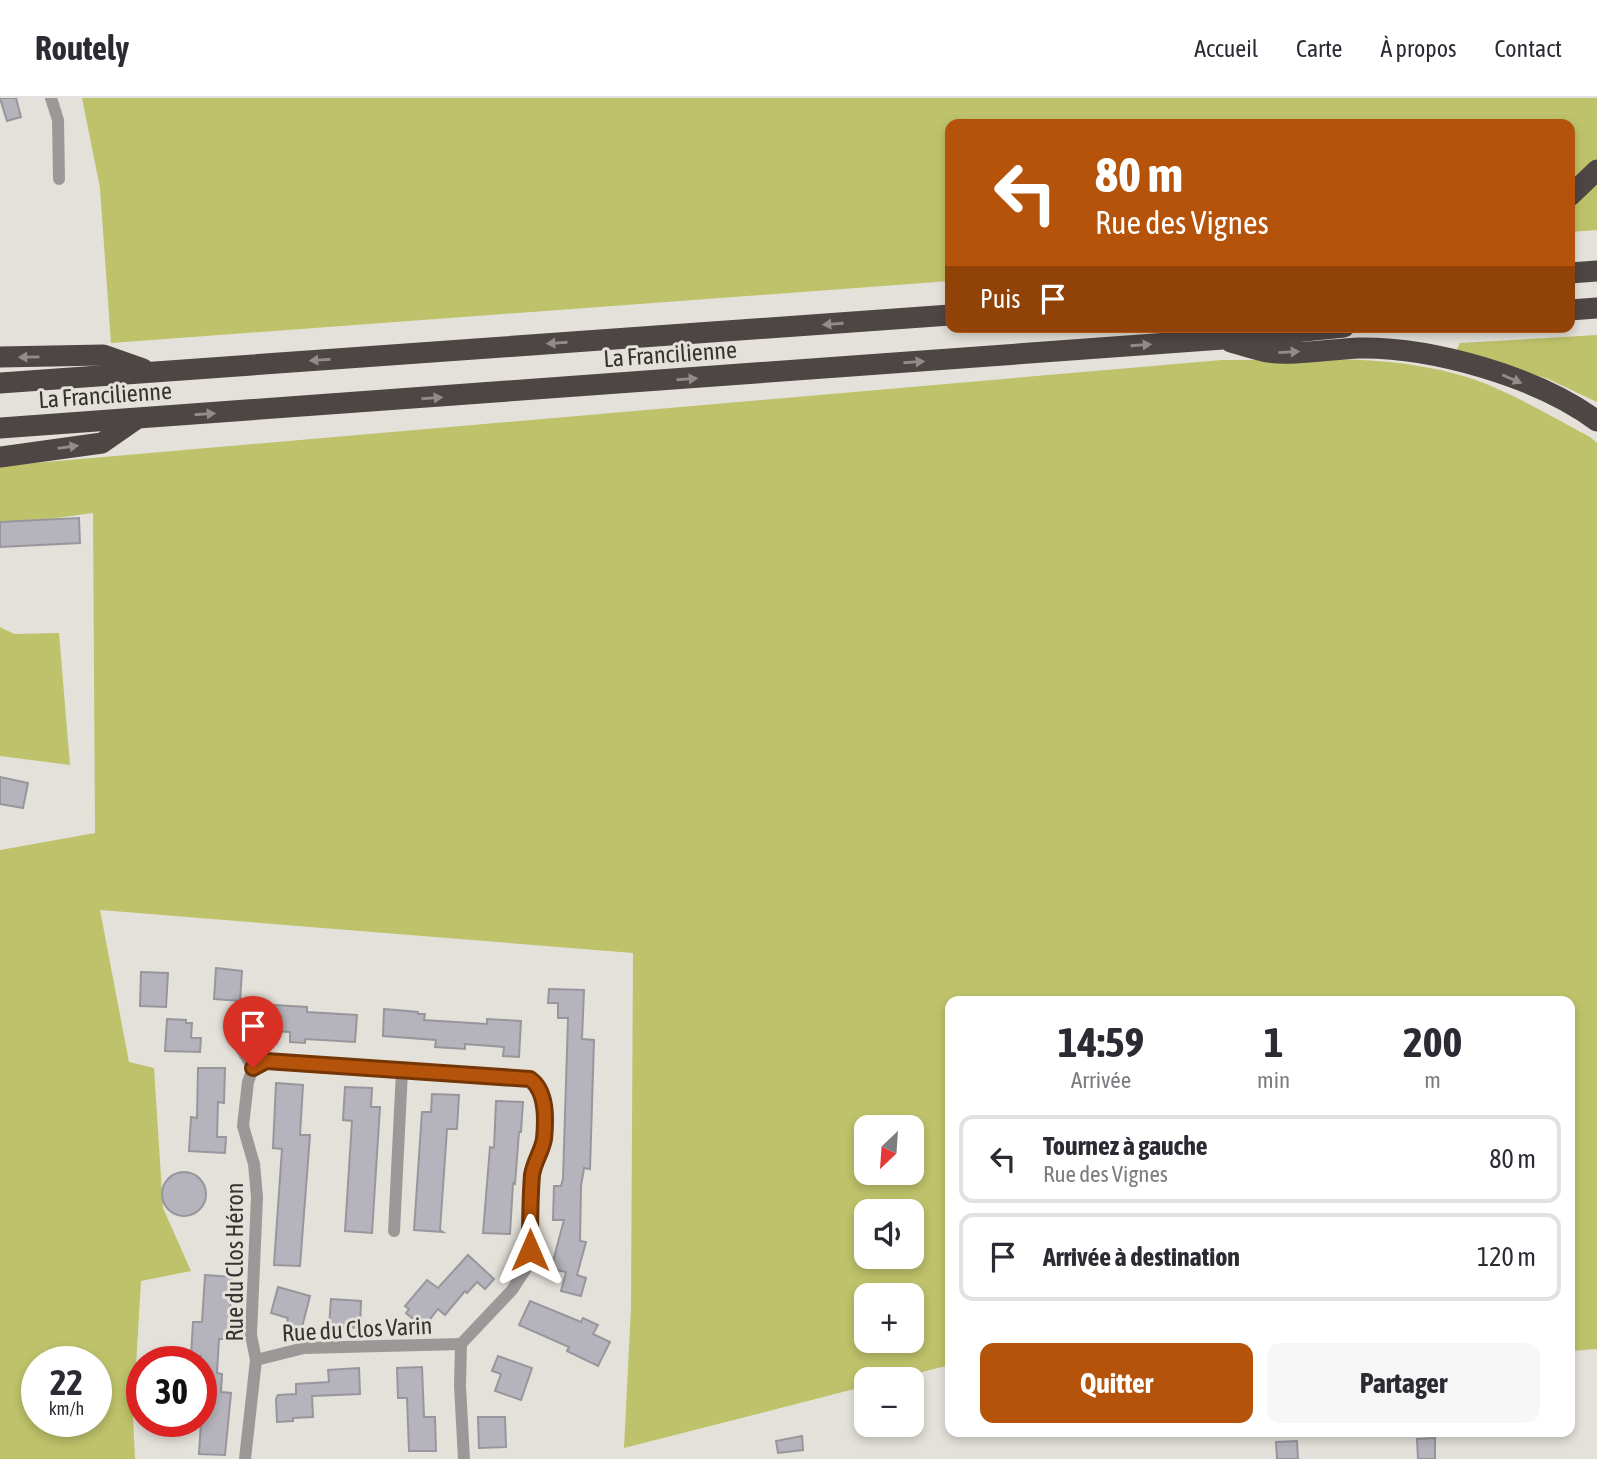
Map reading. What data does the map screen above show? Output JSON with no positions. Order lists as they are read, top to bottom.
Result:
{
  "streets": {
    "highway": ["La Francilienne"],
    "street": ["Rue du Clos Héron", "Rue du Clos Varin"]
  },
  "crossings": [
    ["Rue du Clos Héron", "Rue du Clos Varin"]
  ],
  "north": "bottom left",
  "page": {
    "header": "Routely",
    "nav": [
      "Accueil",
      "Carte",
      "À propos",
      "Contact"
    ],
    "turn": ["80 m", "Rue des Vignes"],
    "then": "Puis",
    "eta": [
      "14:59",
      "Arrivée",
      "1",
      "min",
      "200",
      "m"
    ],
    "map_buttons": ["+", "−"],
    "list": [
      {
        "name": "Tournez à gauche",
        "note": "Rue des Vignes",
        "value": "80 m"
      },
      {
        "name": "Arrivée à destination",
        "value": "120 m"
      }
    ],
    "buttons": ["Quitter", "Partager"],
    "speed": "22 km/h",
    "limit": "30"
  }
}
